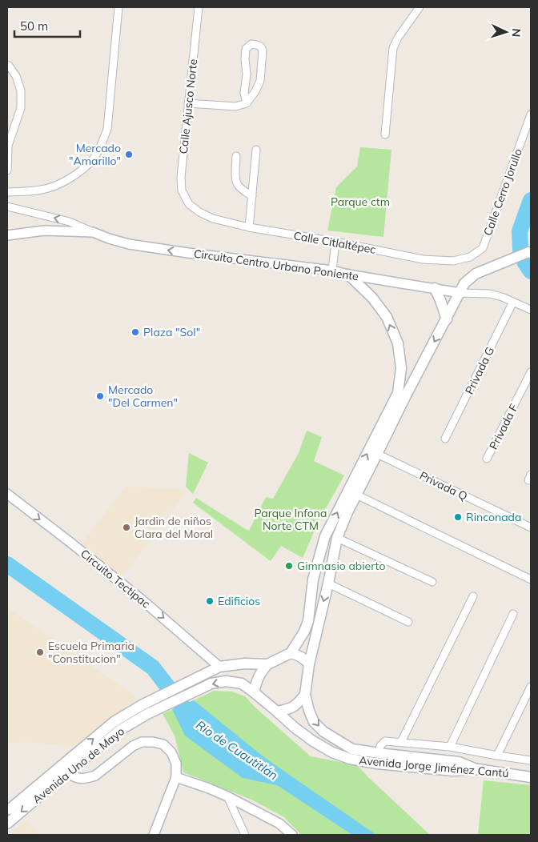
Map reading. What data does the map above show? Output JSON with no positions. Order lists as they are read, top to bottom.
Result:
{
  "streets": {
    "main road": ["Avenida Uno de Mayo", "Avenida Jorge Jiménez Cantú"],
    "street": [
      "Calle Ajusco Norte",
      "Calle Cerro Jorullo",
      "Calle Citlaltépec",
      "Circuito Centro Urbano Poniente",
      "Privada G",
      "Privada F",
      "Privada Q",
      "Circuito Tectipac"
    ]
  },
  "crossings": [
    ["Calle Ajusco Norte", "Calle Citlaltépec"],
    ["Calle Cerro Jorullo", "Calle Citlaltépec"],
    ["Avenida Uno de Mayo", "Avenida Jorge Jiménez Cantú"]
  ],
  "one_way": ["Circuito Centro Urbano Poniente", "Circuito Tectipac"],
  "water": ["Rio de Cuautitlán"],
  "parks": ["Parque ctm", "Parque Infona Norte CTM"],
  "places": [
    "Mercado \"Amarillo\"",
    "Plaza \"Sol\"",
    "Mercado \"Del Carmen\"",
    "Rinconada",
    "Jardin de niños Clara del Moral",
    "Gimnasio abierto",
    "Edificios",
    "Escuela Primaria \"Constitucion\""
  ],
  "scale_bar": "50 m",
  "north": "right"
}
